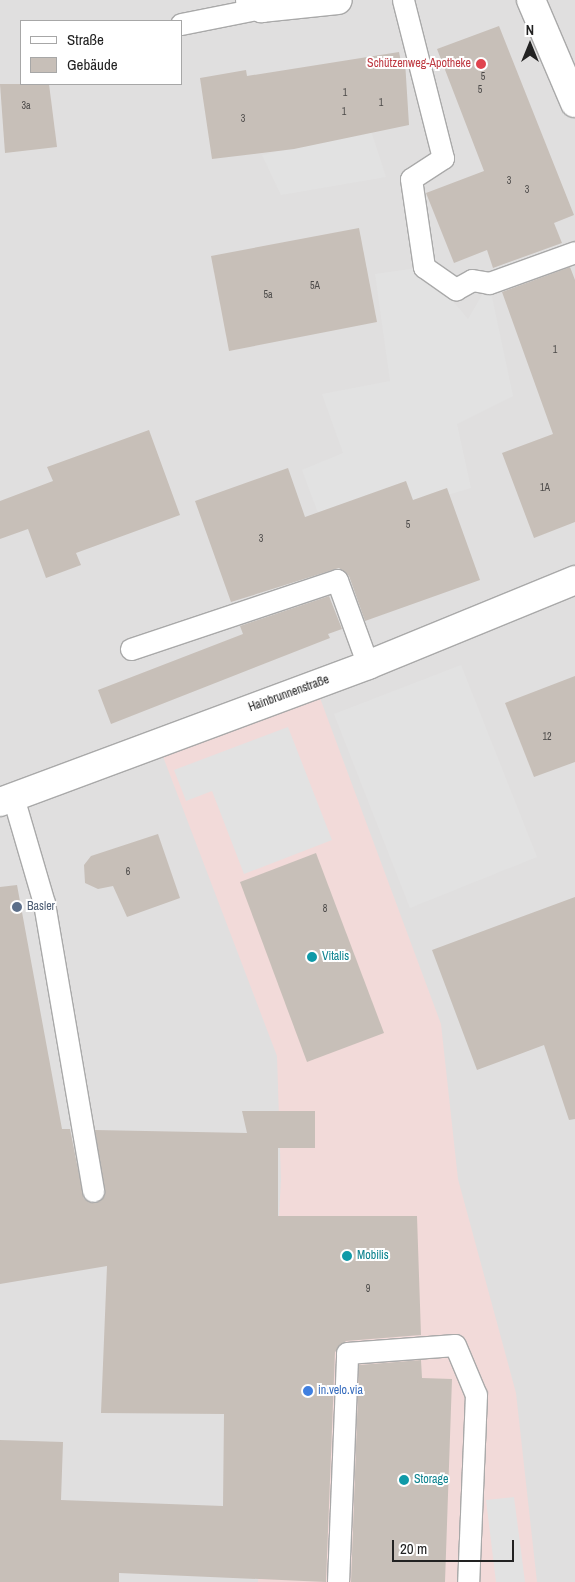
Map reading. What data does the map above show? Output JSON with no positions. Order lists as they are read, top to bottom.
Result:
{
  "streets": {
    "street": ["Hainbrunnenstraße"]
  },
  "places": [
    "Schützenweg-Apotheke",
    "Basler",
    "Vitalis",
    "Mobilis",
    "in.velo.via",
    "Storage"
  ],
  "house_numbers": [
    "5",
    "5",
    "1",
    "1",
    "3a",
    "1",
    "3",
    "3",
    "3",
    "5A",
    "5a",
    "1",
    "1A",
    "5",
    "3",
    "12",
    "6",
    "8",
    "9"
  ],
  "legend": ["Straße", "Gebäude"],
  "scale_bar": "20 m",
  "north": "top"
}
